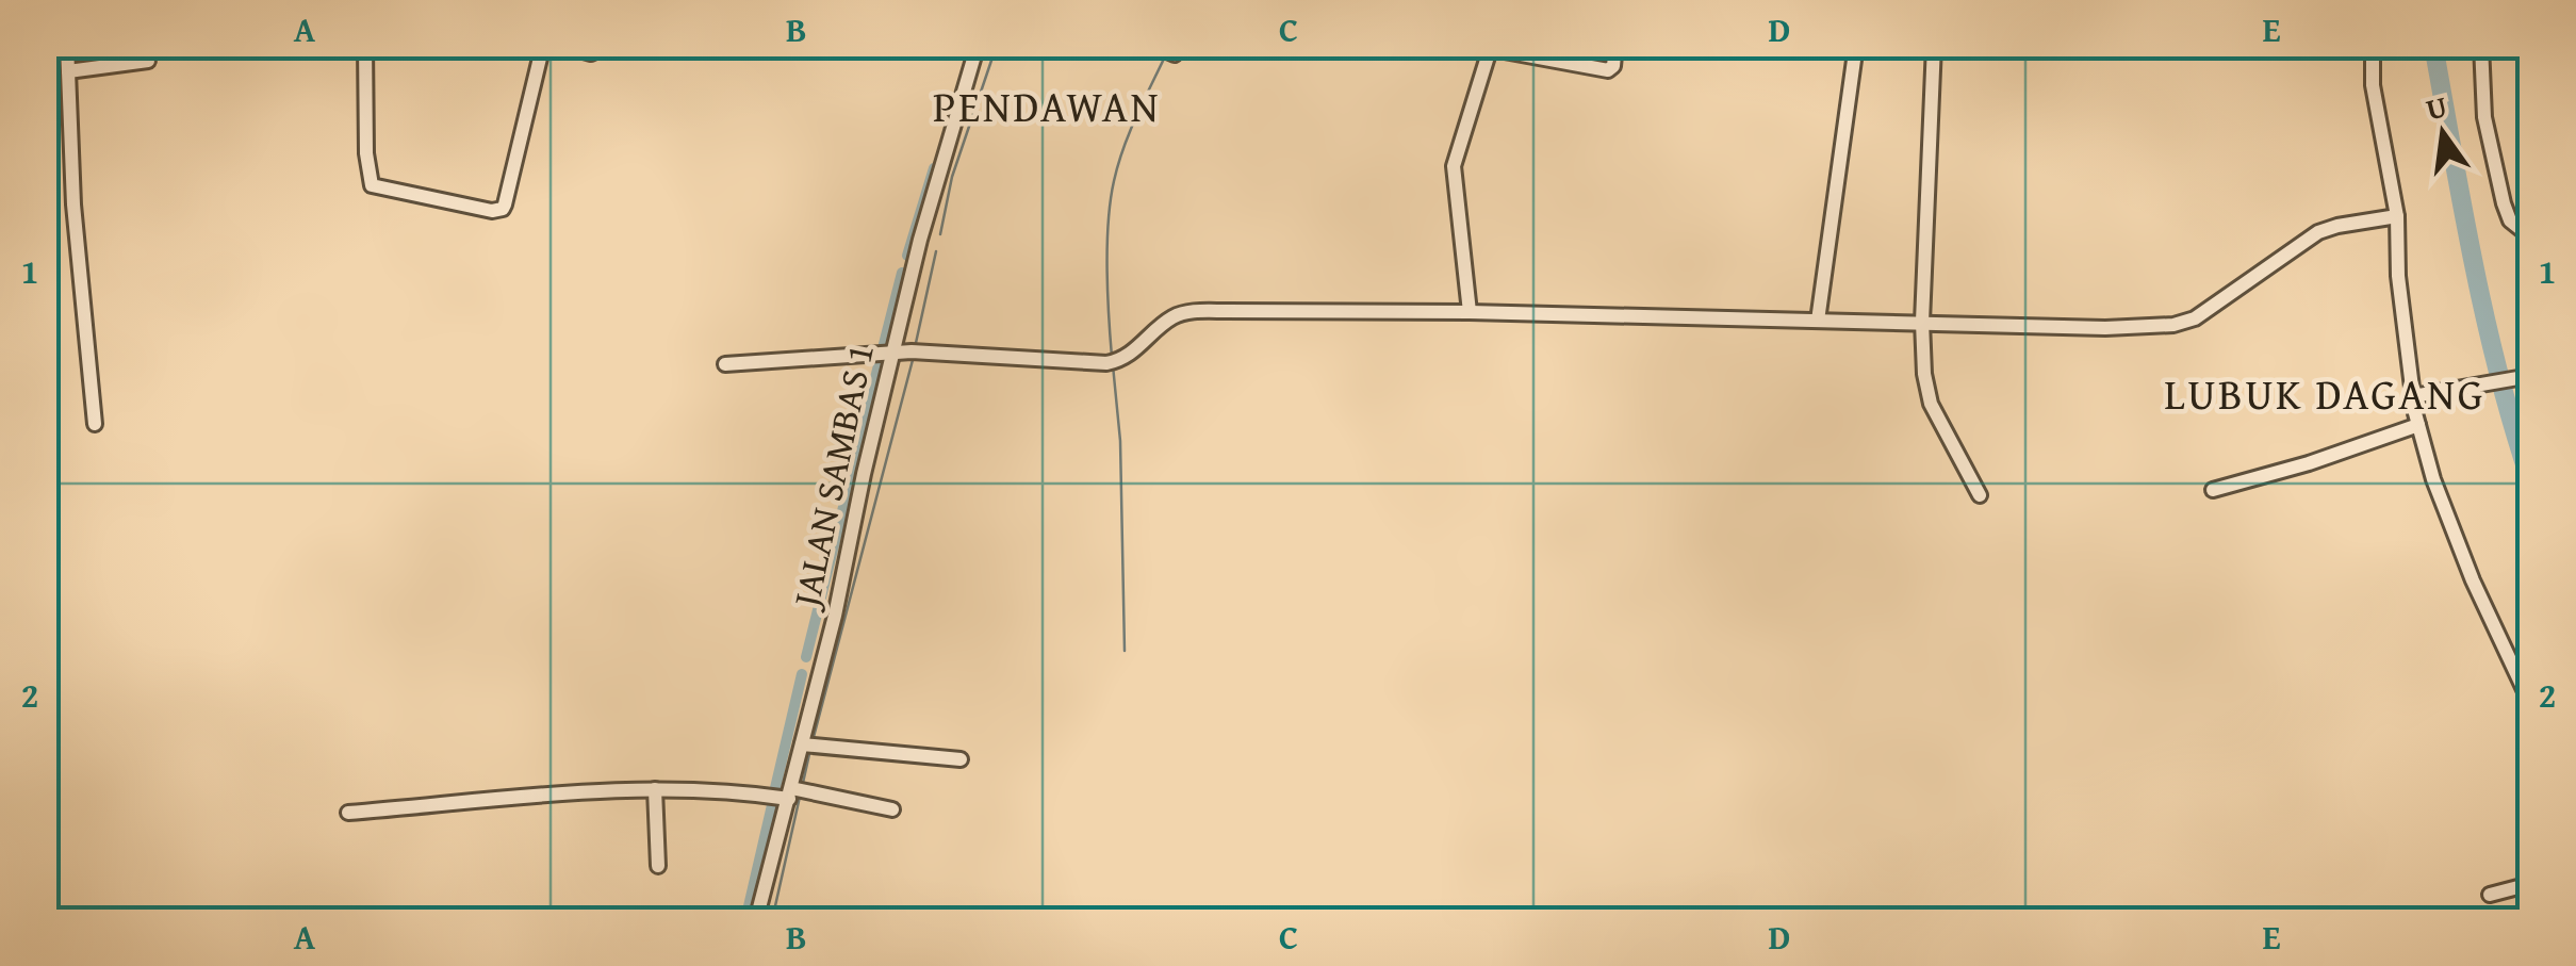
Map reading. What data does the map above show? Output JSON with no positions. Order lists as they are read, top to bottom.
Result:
{
  "streets": {
    "street": ["JALAN SAMBAS 1"]
  },
  "districts": ["PENDAWAN", "LUBUK DAGANG"],
  "north": "top",
  "grid": {
    "columns": [
      "A",
      "B",
      "C",
      "D",
      "E"
    ],
    "rows": ["1", "2"]
  }
}
